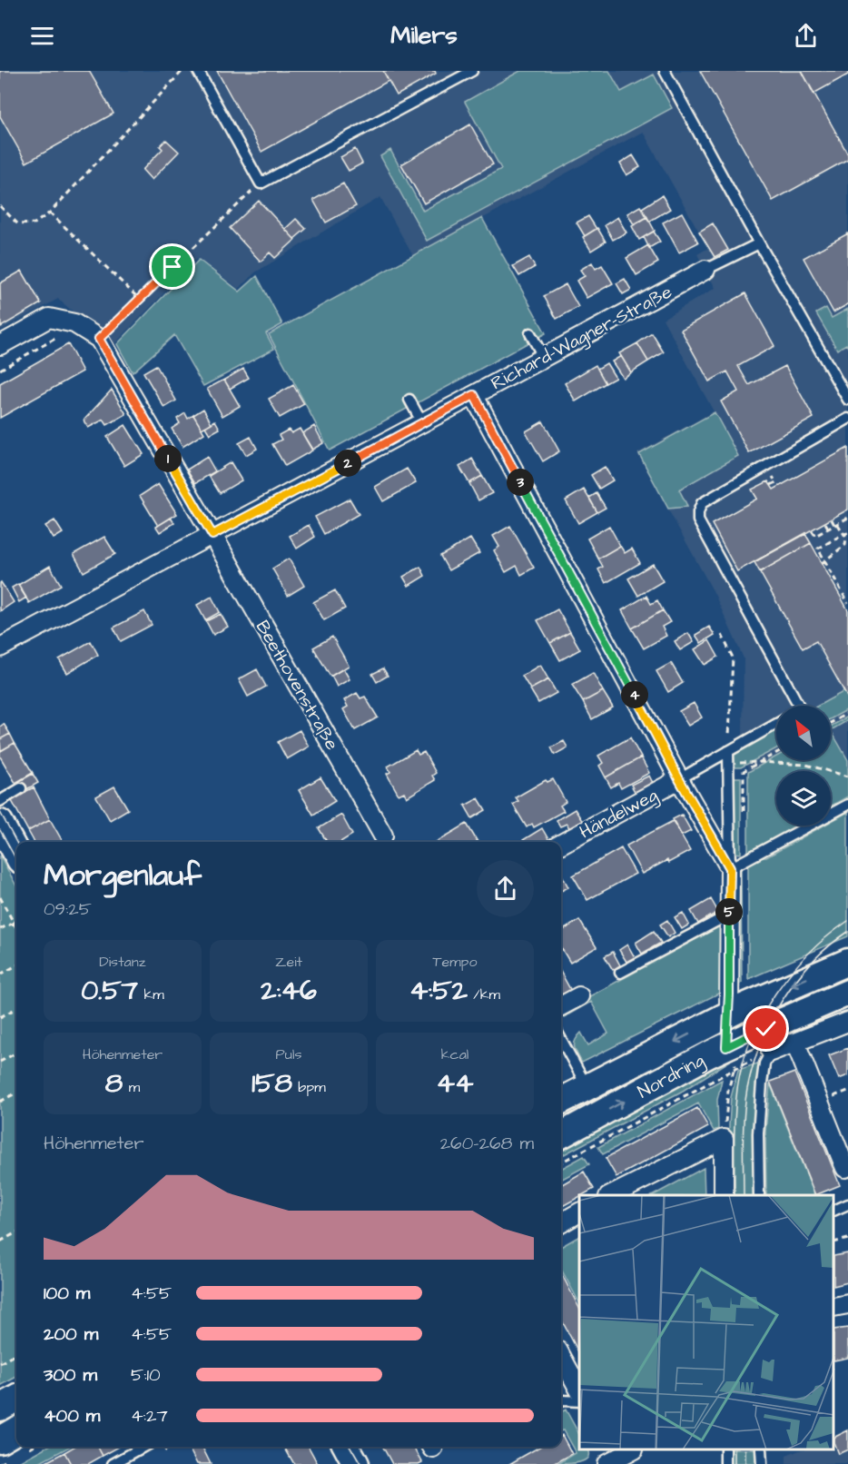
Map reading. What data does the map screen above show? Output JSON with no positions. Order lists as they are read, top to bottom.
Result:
{
  "streets": {
    "main road": ["Nordring"],
    "street": ["Richard-Wagner-Straße", "Beethovenstraße", "Händelweg"]
  },
  "crossings": [
    ["Richard-Wagner-Straße", "Beethovenstraße"]
  ],
  "north": "top left",
  "page": {
    "header": "Milers",
    "pins": [
      "1",
      "2",
      "3",
      "4",
      "5"
    ],
    "heading": ["Morgenlauf", "09:25"],
    "stats": [
      ["Distanz", "0.57 km"],
      ["Zeit", "2:46"],
      ["Tempo", "4:52 /km"],
      ["Höhenmeter", "8 m"],
      ["Puls", "158 bpm"],
      ["kcal", "44"]
    ],
    "chart": ["Höhenmeter", "260–268 m"],
    "list": [
      {
        "name": "100 m",
        "note": "4:55"
      },
      {
        "name": "200 m",
        "note": "4:55"
      },
      {
        "name": "300 m",
        "note": "5:10"
      },
      {
        "name": "400 m",
        "note": "4:27"
      }
    ]
  }
}
